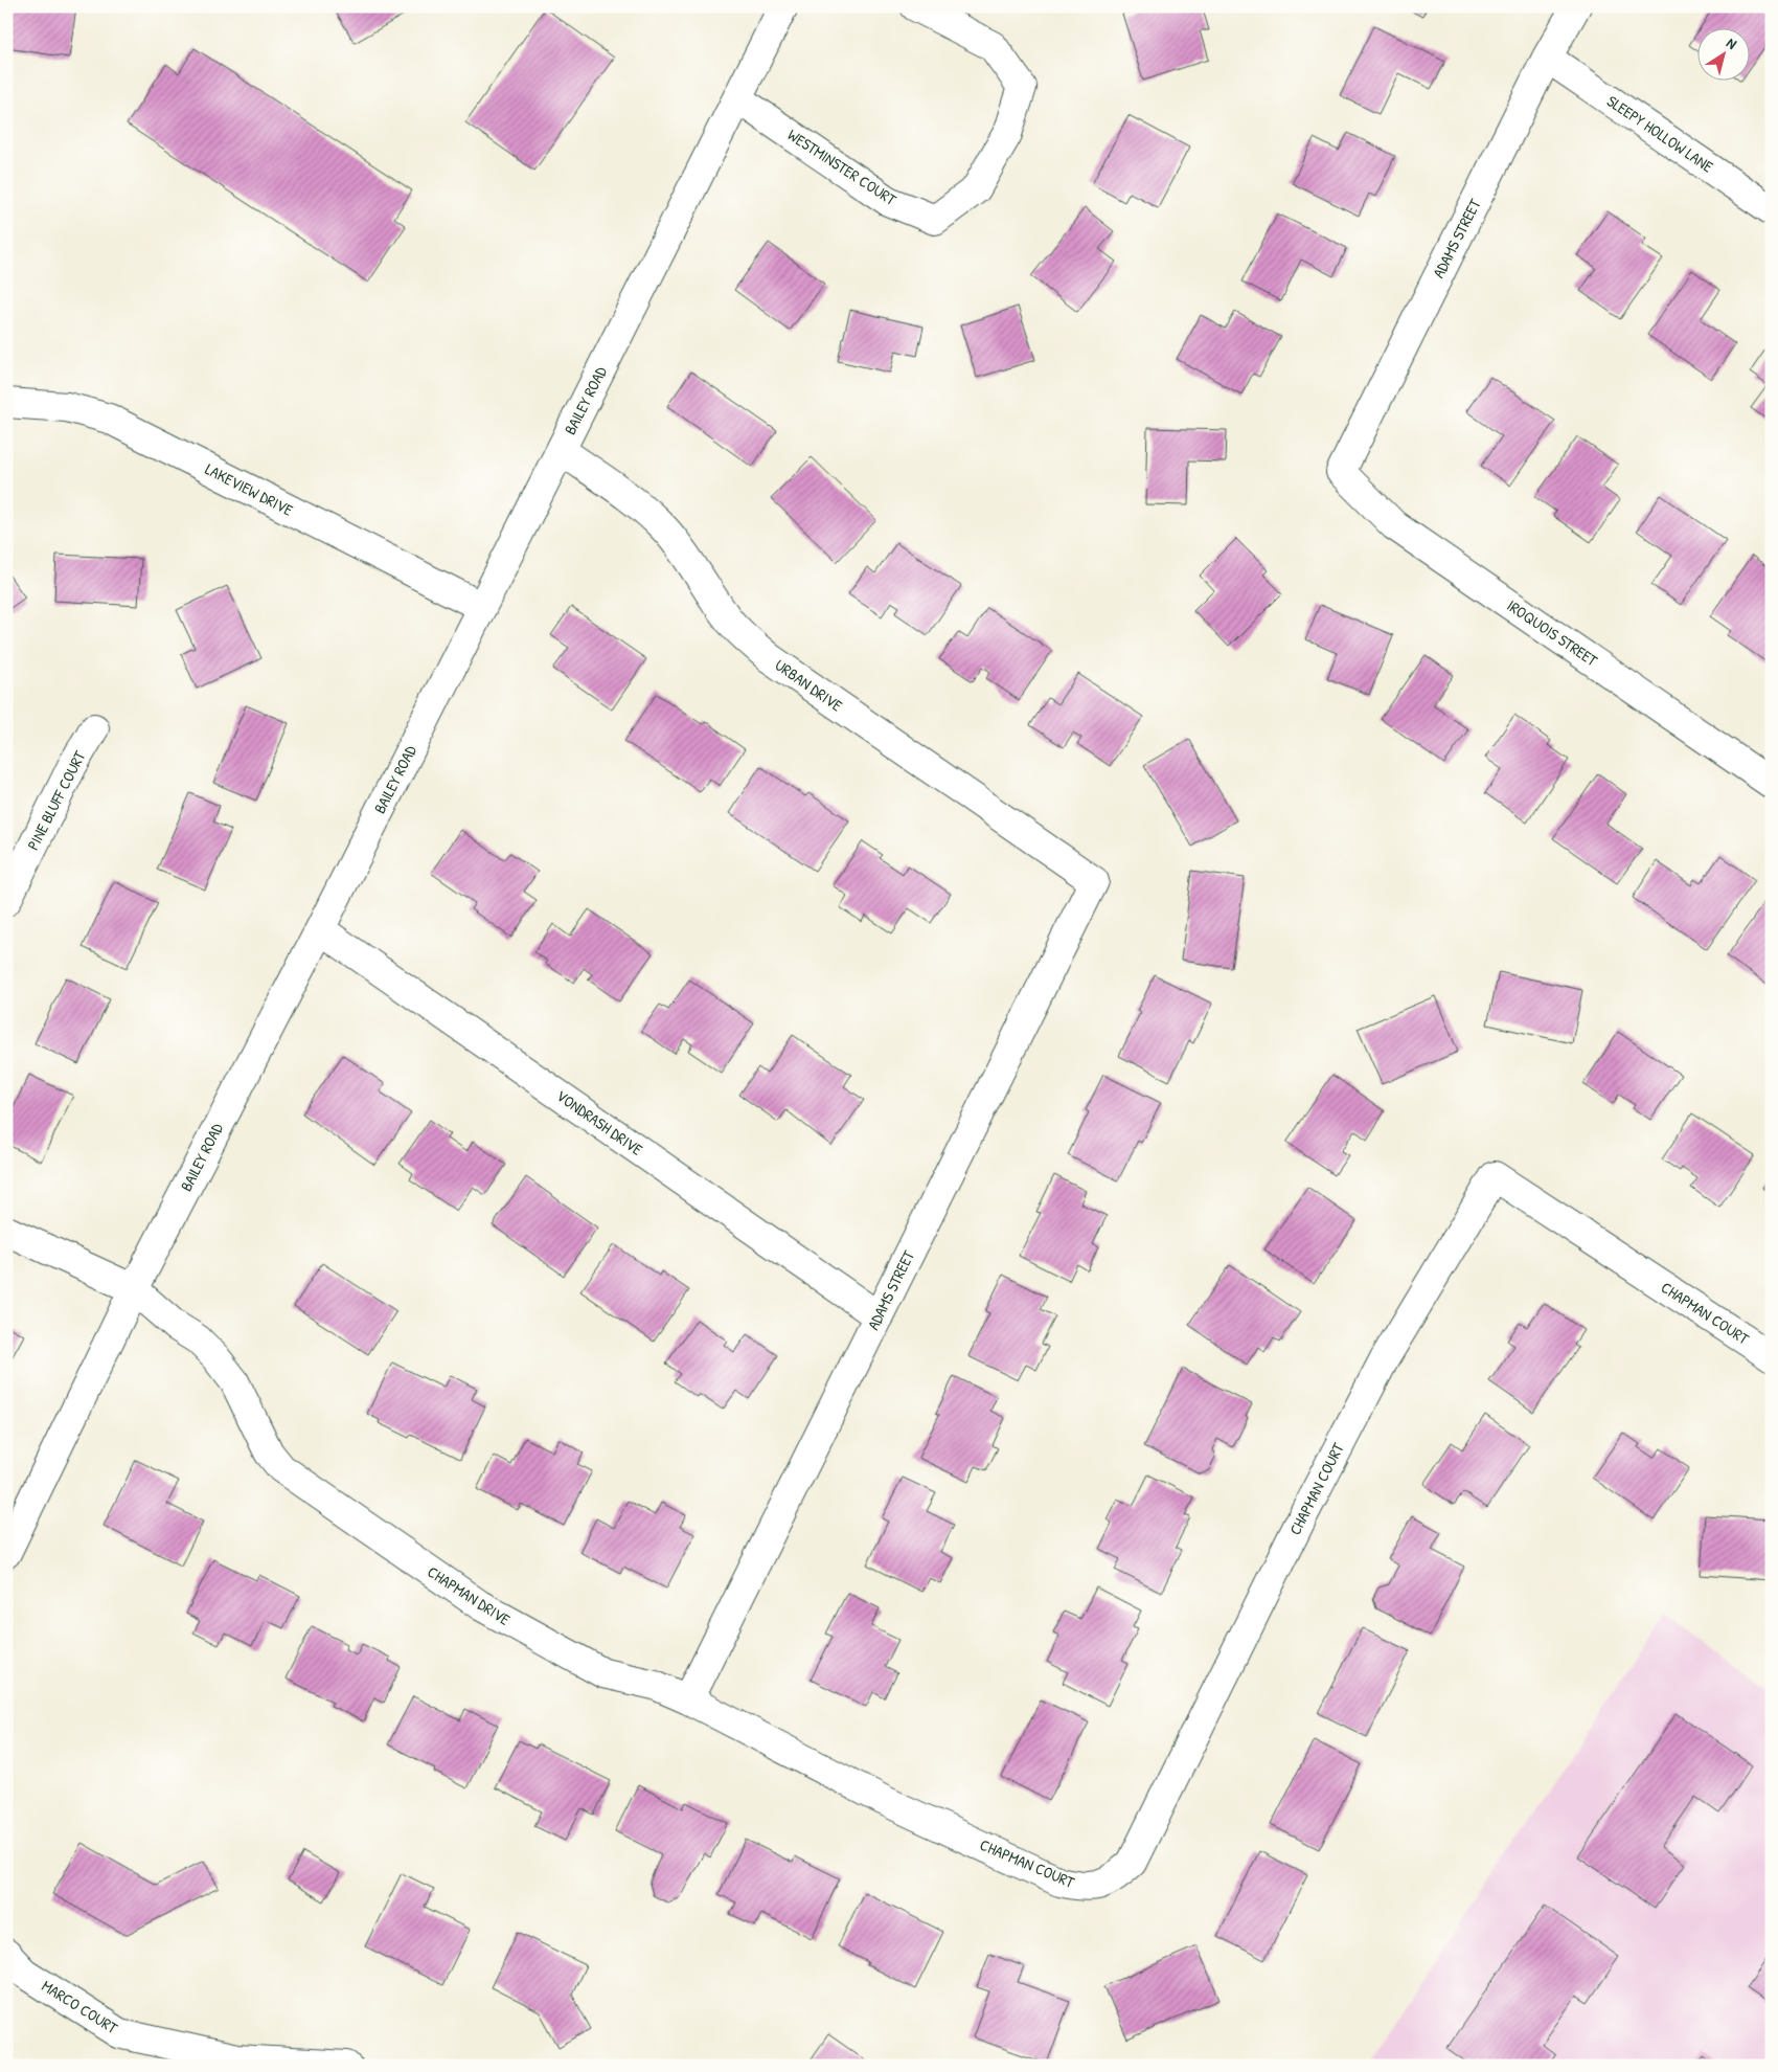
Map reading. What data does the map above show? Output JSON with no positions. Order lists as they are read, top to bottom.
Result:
{
  "streets": {
    "street": [
      "SLEEPY HOLLOW LANE",
      "WESTMINSTER COURT",
      "ADAMS STREET",
      "BAILEY ROAD",
      "LAKEVIEW DRIVE",
      "IROQUOIS STREET",
      "URBAN DRIVE",
      "PINE BLUFF COURT",
      "VONDRASH DRIVE",
      "CHAPMAN COURT",
      "CHAPMAN DRIVE",
      "MARCO COURT"
    ]
  },
  "crossings": [
    ["SLEEPY HOLLOW LANE", "ADAMS STREET"],
    ["WESTMINSTER COURT", "BAILEY ROAD"],
    ["ADAMS STREET", "IROQUOIS STREET"],
    ["ADAMS STREET", "URBAN DRIVE"],
    ["ADAMS STREET", "VONDRASH DRIVE"],
    ["ADAMS STREET", "CHAPMAN DRIVE"],
    ["BAILEY ROAD", "LAKEVIEW DRIVE"],
    ["BAILEY ROAD", "URBAN DRIVE"],
    ["BAILEY ROAD", "VONDRASH DRIVE"],
    ["BAILEY ROAD", "CHAPMAN DRIVE"],
    ["CHAPMAN COURT", "CHAPMAN DRIVE"]
  ],
  "north": "top right"
}
